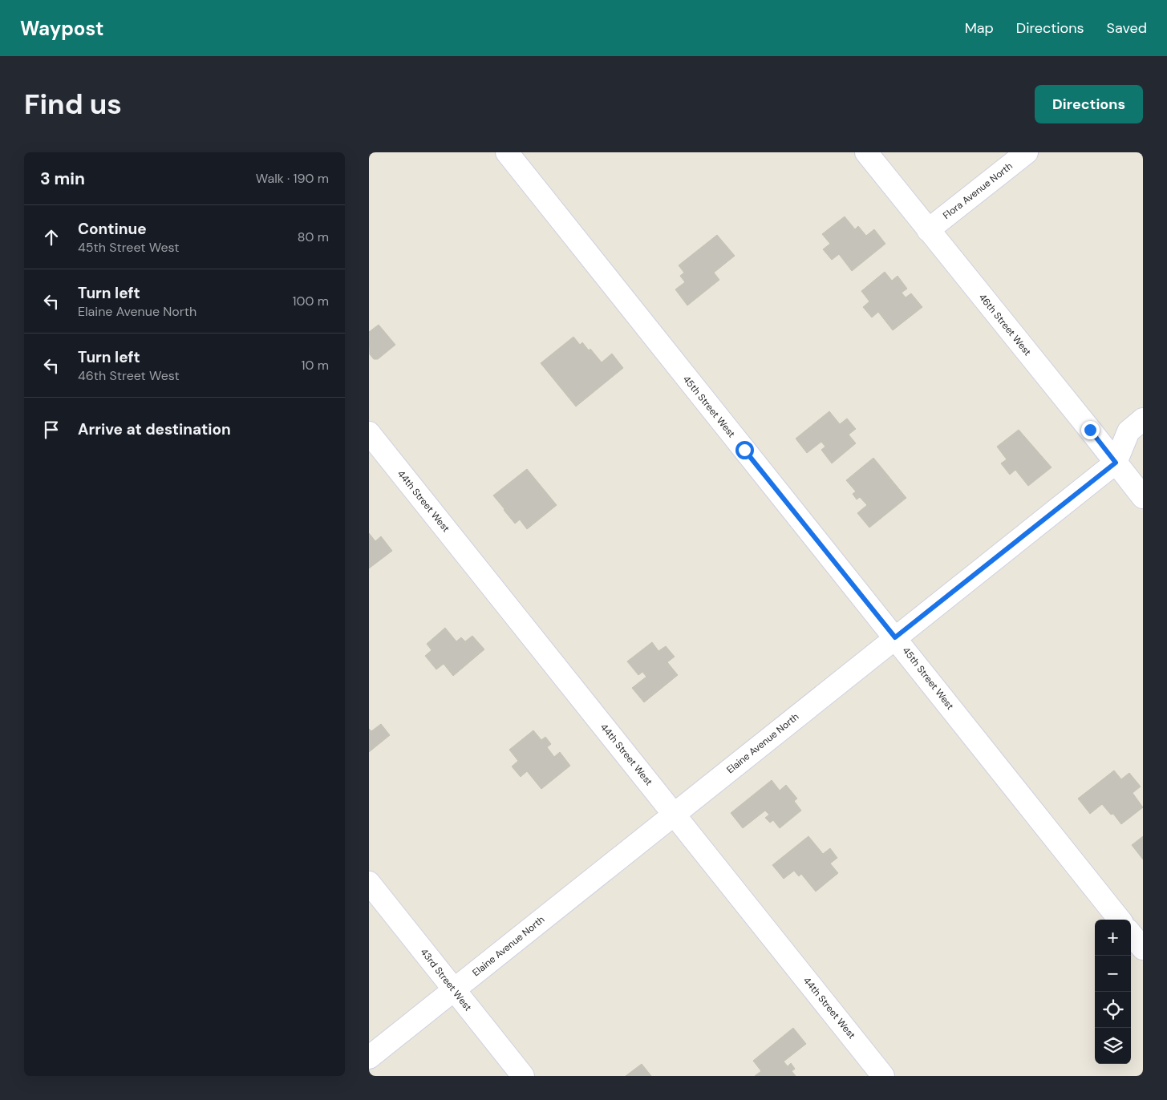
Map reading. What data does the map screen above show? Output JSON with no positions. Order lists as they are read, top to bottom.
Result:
{
  "streets": {
    "street": [
      "Flora Avenue North",
      "46th Street West",
      "45th Street West",
      "44th Street West",
      "Elaine Avenue North",
      "43rd Street West"
    ]
  },
  "crossings": [
    ["Flora Avenue North", "46th Street West"],
    ["46th Street West", "Elaine Avenue North"],
    ["45th Street West", "Elaine Avenue North"],
    ["44th Street West", "Elaine Avenue North"],
    ["Elaine Avenue North", "43rd Street West"]
  ],
  "page": {
    "header": "Waypost",
    "nav": ["Map", "Directions", "Saved"],
    "buttons": "Directions",
    "title": "Find us",
    "heading": ["3 min", "Walk · 190 m"],
    "list": [
      ["Continue", "45th Street West", "80 m"],
      ["Turn left", "Elaine Avenue North", "100 m"],
      ["Turn left", "46th Street West", "10 m"],
      "Arrive at destination"
    ],
    "map_buttons": ["+", "−"]
  }
}
